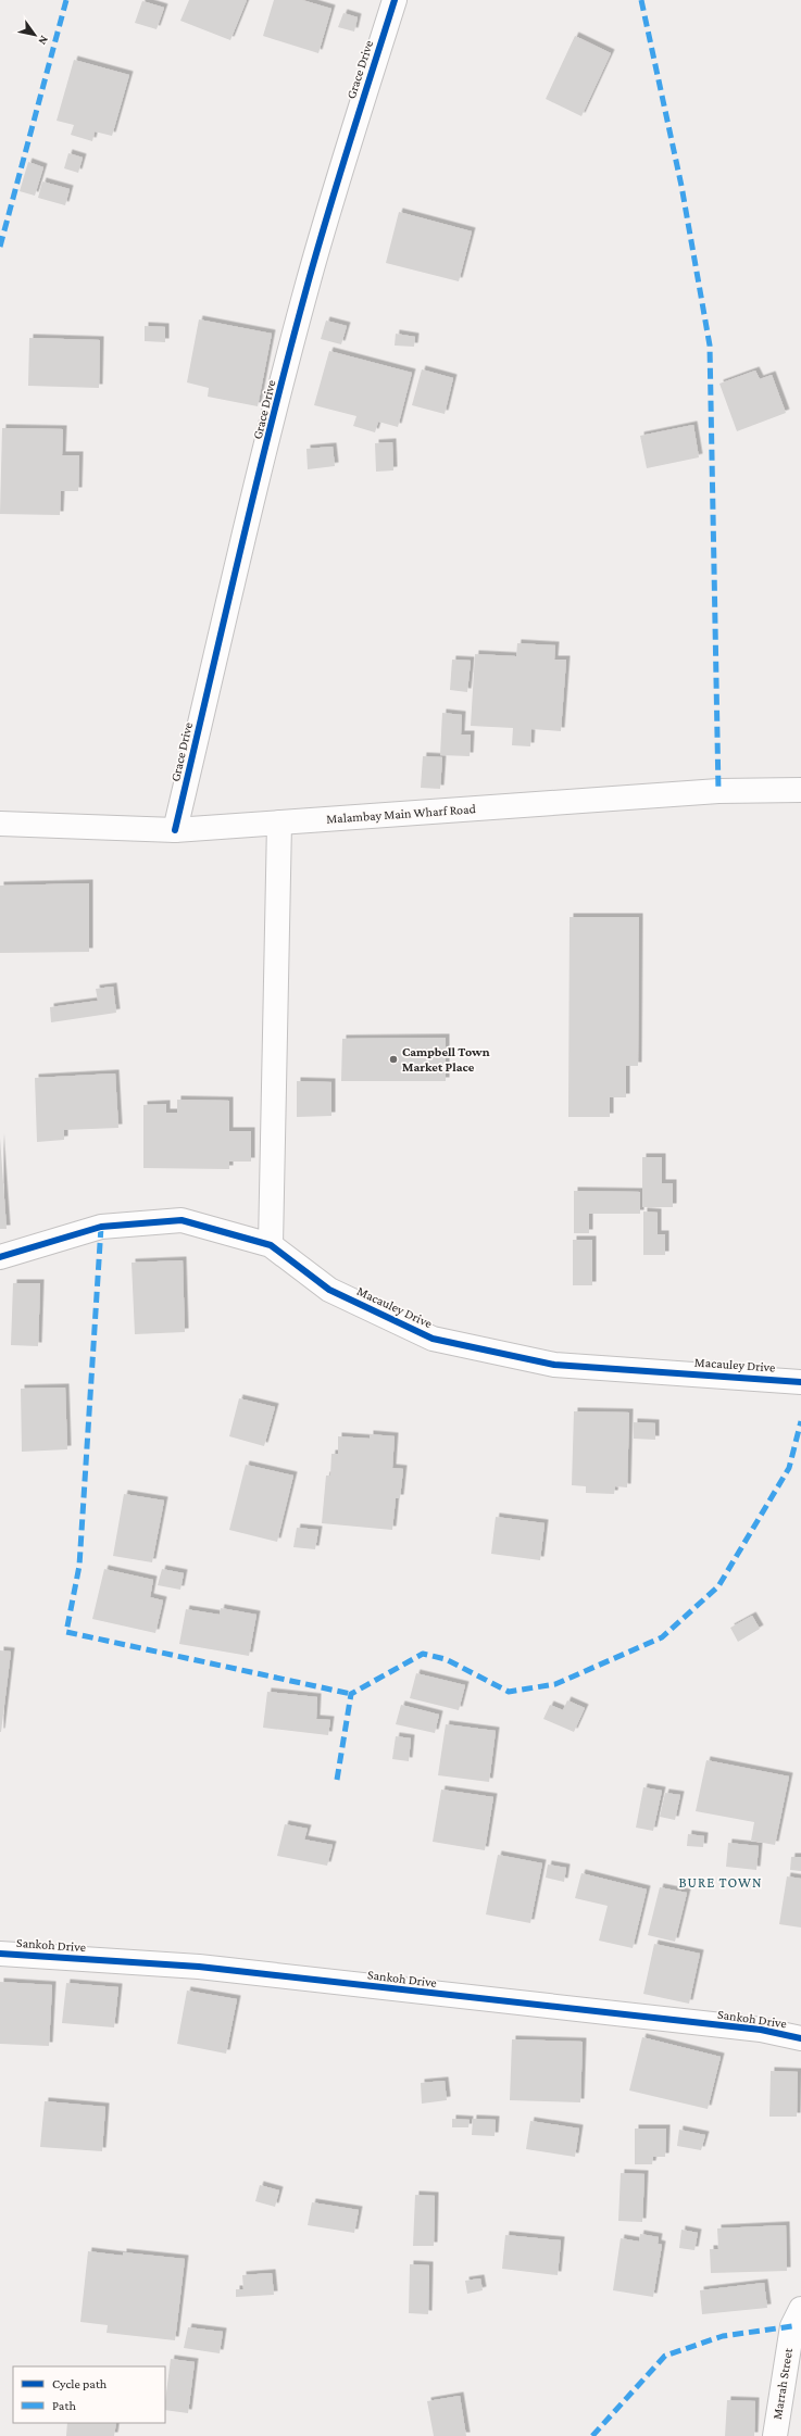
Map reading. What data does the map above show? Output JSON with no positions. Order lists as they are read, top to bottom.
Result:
{
  "streets": {
    "street": [
      "Grace Drive",
      "Malambay Main Wharf Road",
      "Macauley Drive",
      "Sankoh Drive",
      "Marrah Street"
    ]
  },
  "crossings": [
    ["Grace Drive", "Malambay Main Wharf Road"]
  ],
  "districts": ["BURE TOWN"],
  "places": ["Campbell Town Market Place"],
  "legend": ["Cycle path", "Path"],
  "north": "bottom right"
}
